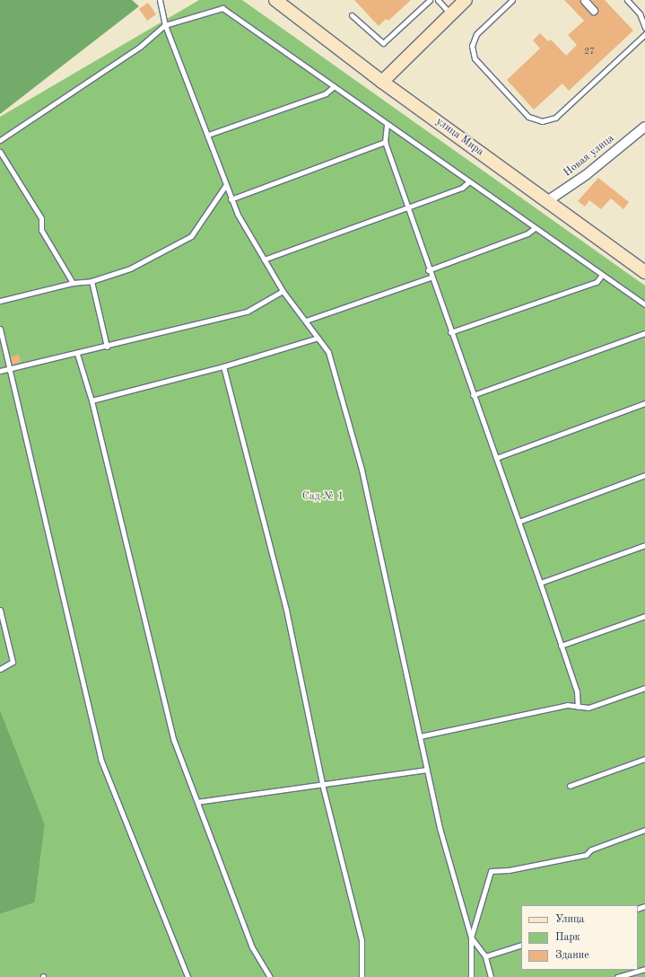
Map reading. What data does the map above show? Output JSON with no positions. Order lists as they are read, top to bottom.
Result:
{
  "streets": {
    "main road": ["улица Мира"],
    "street": ["Новая улица"]
  },
  "crossings": [
    ["улица Мира", "Новая улица"]
  ],
  "parks": ["Сад № 1"],
  "house_numbers": ["27"],
  "legend": ["Улица", "Парк", "Здание"]
}
